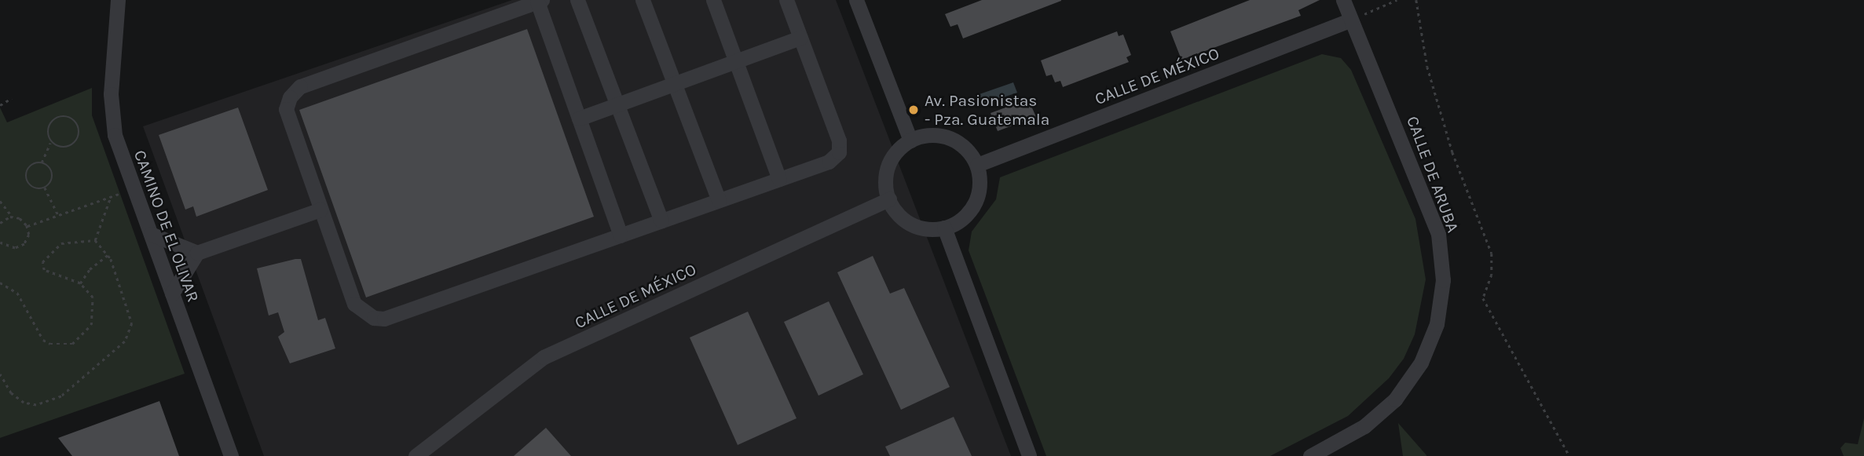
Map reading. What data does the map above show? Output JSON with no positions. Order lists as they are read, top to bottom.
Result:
{
  "streets": {
    "street": ["CALLE DE MÉXICO", "CALLE DE ARUBA", "CAMINO DE EL OLIVAR"]
  },
  "crossings": [
    ["CALLE DE MÉXICO", "CALLE DE ARUBA"]
  ],
  "places": ["Av. Pasionistas - Pza. Guatemala"]
}
